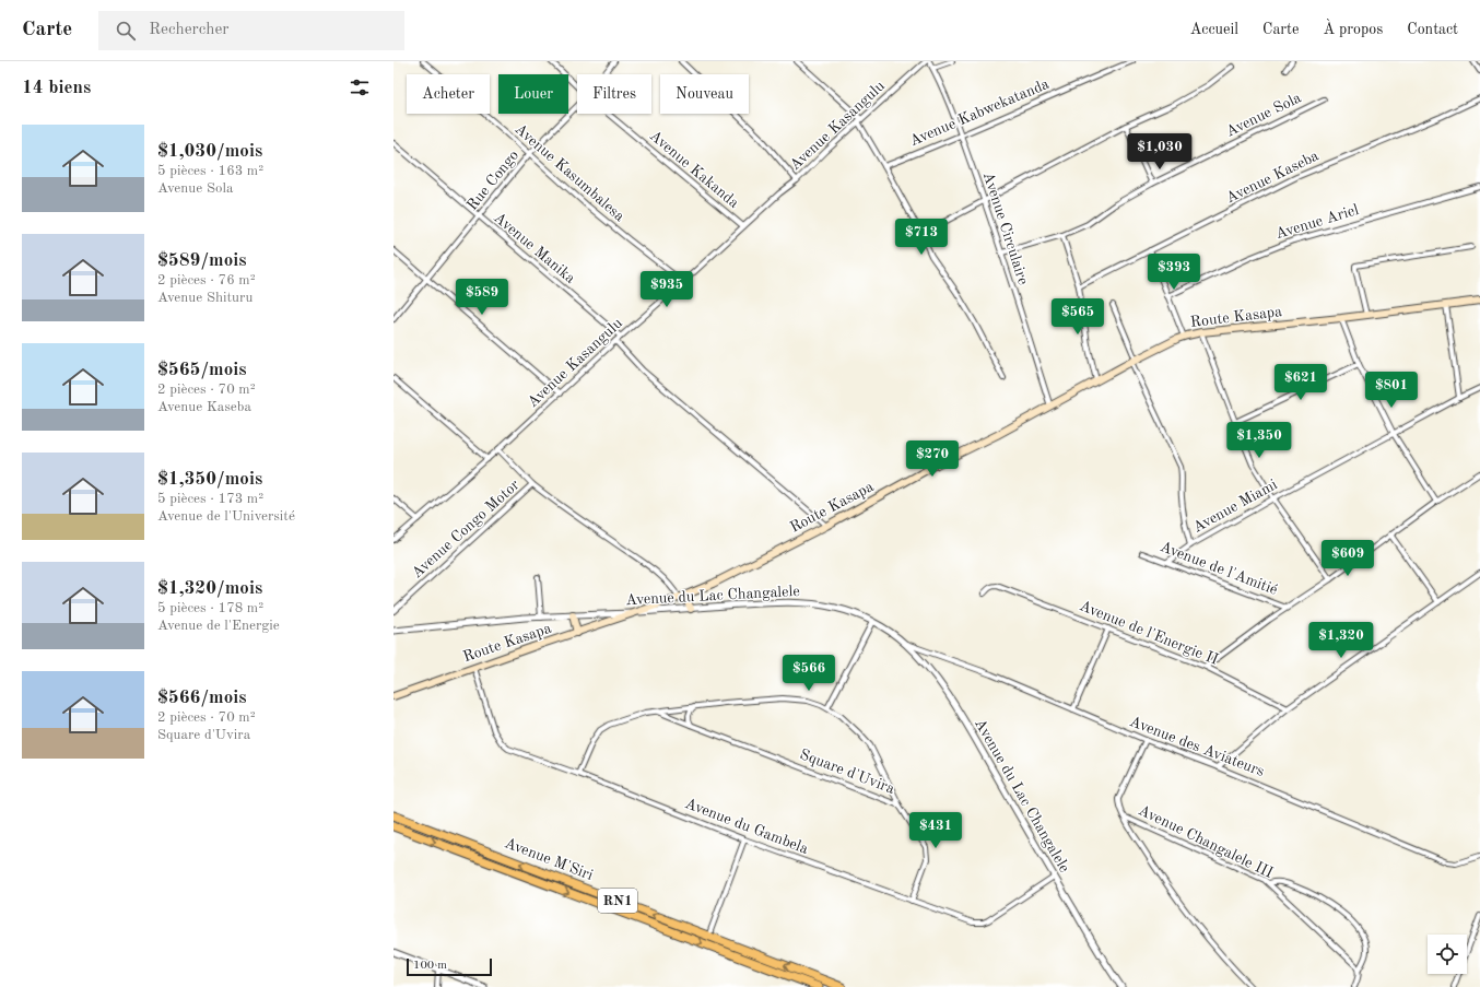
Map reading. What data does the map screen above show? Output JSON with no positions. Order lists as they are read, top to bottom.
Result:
{
  "streets": {
    "highway": ["Avenue M'Siri", "RN1"],
    "main road": ["Route Kasapa"],
    "street": [
      "Avenue Kabwekatanda",
      "Avenue Sola",
      "Avenue Kasangulu",
      "Avenue Kakanda",
      "Avenue Kasumbalesa",
      "Avenue Kaseba",
      "Rue Congo",
      "Avenue Ariel",
      "Avenue Circulaire",
      "Avenue Manika",
      "Avenue Miami",
      "Avenue Congo Motor",
      "Avenue de l'Amitié",
      "Avenue du Lac Changalele",
      "Avenue de l'Energie II",
      "Avenue des Aviateurs",
      "Square d'Uvira",
      "Avenue du Gambela",
      "Avenue Changalele III"
    ]
  },
  "crossings": [
    ["Avenue Kabwekatanda", "Avenue Circulaire"],
    ["Avenue Sola", "Avenue Circulaire"],
    ["Avenue Kasangulu", "Avenue Kakanda"],
    ["Avenue Kasangulu", "Avenue Kasumbalesa"],
    ["Avenue Kasangulu", "Avenue Circulaire"],
    ["Avenue Kasangulu", "Avenue Manika"],
    ["Avenue Kasumbalesa", "Rue Congo"],
    ["Rue Congo", "Avenue Manika"],
    ["Avenue Circulaire", "Route Kasapa"],
    ["Route Kasapa", "Avenue Congo Motor"],
    ["Route Kasapa", "Avenue de l'Amitié"],
    ["Route Kasapa", "Avenue du Lac Changalele"],
    ["Route Kasapa", "Avenue du Gambela"],
    ["Avenue Miami", "Avenue de l'Amitié"],
    ["Avenue du Lac Changalele", "Avenue des Aviateurs"],
    ["Avenue du Lac Changalele", "Avenue du Gambela"]
  ],
  "scale_bar": "100 m",
  "page": {
    "header": "Carte",
    "search": "Rechercher",
    "nav": [
      "Accueil",
      "Carte",
      "À propos",
      "Contact"
    ],
    "heading": "14 biens",
    "chip": [
      "Acheter",
      "Louer",
      "Filtres",
      "Nouveau"
    ],
    "list": [
      {
        "name": "$1,030/mois",
        "note": "5 pièces · 163 m² · Avenue Sola"
      },
      {
        "name": "$589/mois",
        "note": "2 pièces · 76 m² · Avenue Shituru"
      },
      {
        "name": "$565/mois",
        "note": "2 pièces · 70 m² · Avenue Kaseba"
      },
      {
        "name": "$1,350/mois",
        "note": "5 pièces · 173 m² · Avenue de l'Université"
      },
      {
        "name": "$1,320/mois",
        "note": "5 pièces · 178 m² · Avenue de l'Energie"
      },
      {
        "name": "$566/mois",
        "note": "2 pièces · 70 m² · Square d'Uvira"
      }
    ],
    "price": [
      "$1,030",
      "$713",
      "$393",
      "$935",
      "$589",
      "$565",
      "$621",
      "$801",
      "$1,350",
      "$270",
      "$609",
      "$1,320",
      "$566",
      "$431"
    ],
    "scale": "100 m"
  }
}
